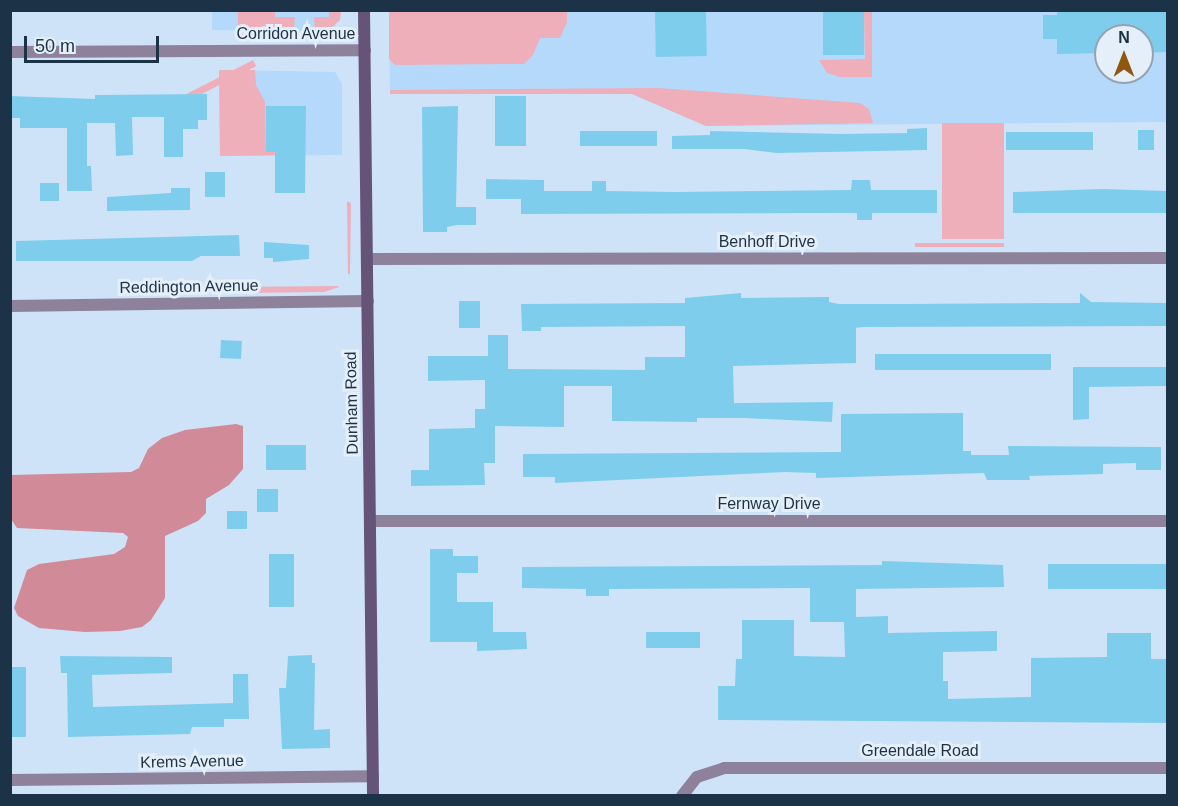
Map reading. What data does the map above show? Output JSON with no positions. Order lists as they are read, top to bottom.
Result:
{
  "streets": {
    "street": [
      "Corridon Avenue",
      "Benhoff Drive",
      "Reddington Avenue",
      "Dunham Road",
      "Fernway Drive",
      "Greendale Road",
      "Krems Avenue"
    ]
  },
  "crossings": [
    ["Corridon Avenue", "Dunham Road"],
    ["Benhoff Drive", "Dunham Road"],
    ["Reddington Avenue", "Dunham Road"],
    ["Dunham Road", "Fernway Drive"],
    ["Dunham Road", "Krems Avenue"]
  ],
  "scale_bar": "50 m",
  "north": "top"
}
